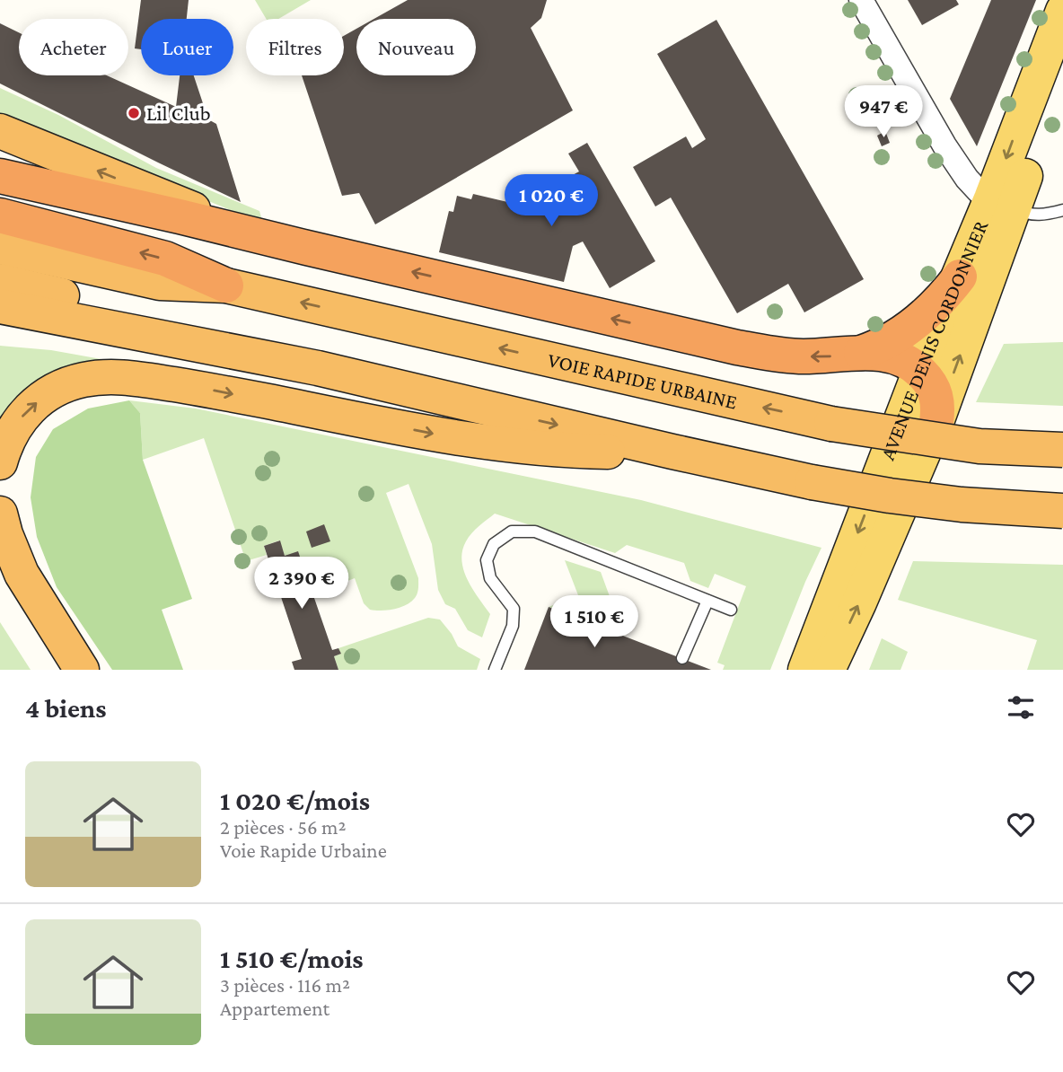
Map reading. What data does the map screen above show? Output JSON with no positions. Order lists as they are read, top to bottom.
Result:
{
  "streets": {
    "highway": ["VOIE RAPIDE URBAINE"],
    "main road": ["AVENUE DENIS CORDONNIER"]
  },
  "places": ["Lil Club"],
  "page": {
    "chip": [
      "Acheter",
      "Louer",
      "Filtres",
      "Nouveau"
    ],
    "price": [
      "947 €",
      "1 020 €",
      "2 390 €",
      "1 510 €"
    ],
    "heading": "4 biens",
    "list": [
      {
        "name": "1 020 €/mois",
        "note": "2 pièces · 56 m² · Voie Rapide Urbaine"
      },
      {
        "name": "1 510 €/mois",
        "note": "3 pièces · 116 m² · Appartement"
      }
    ]
  }
}
